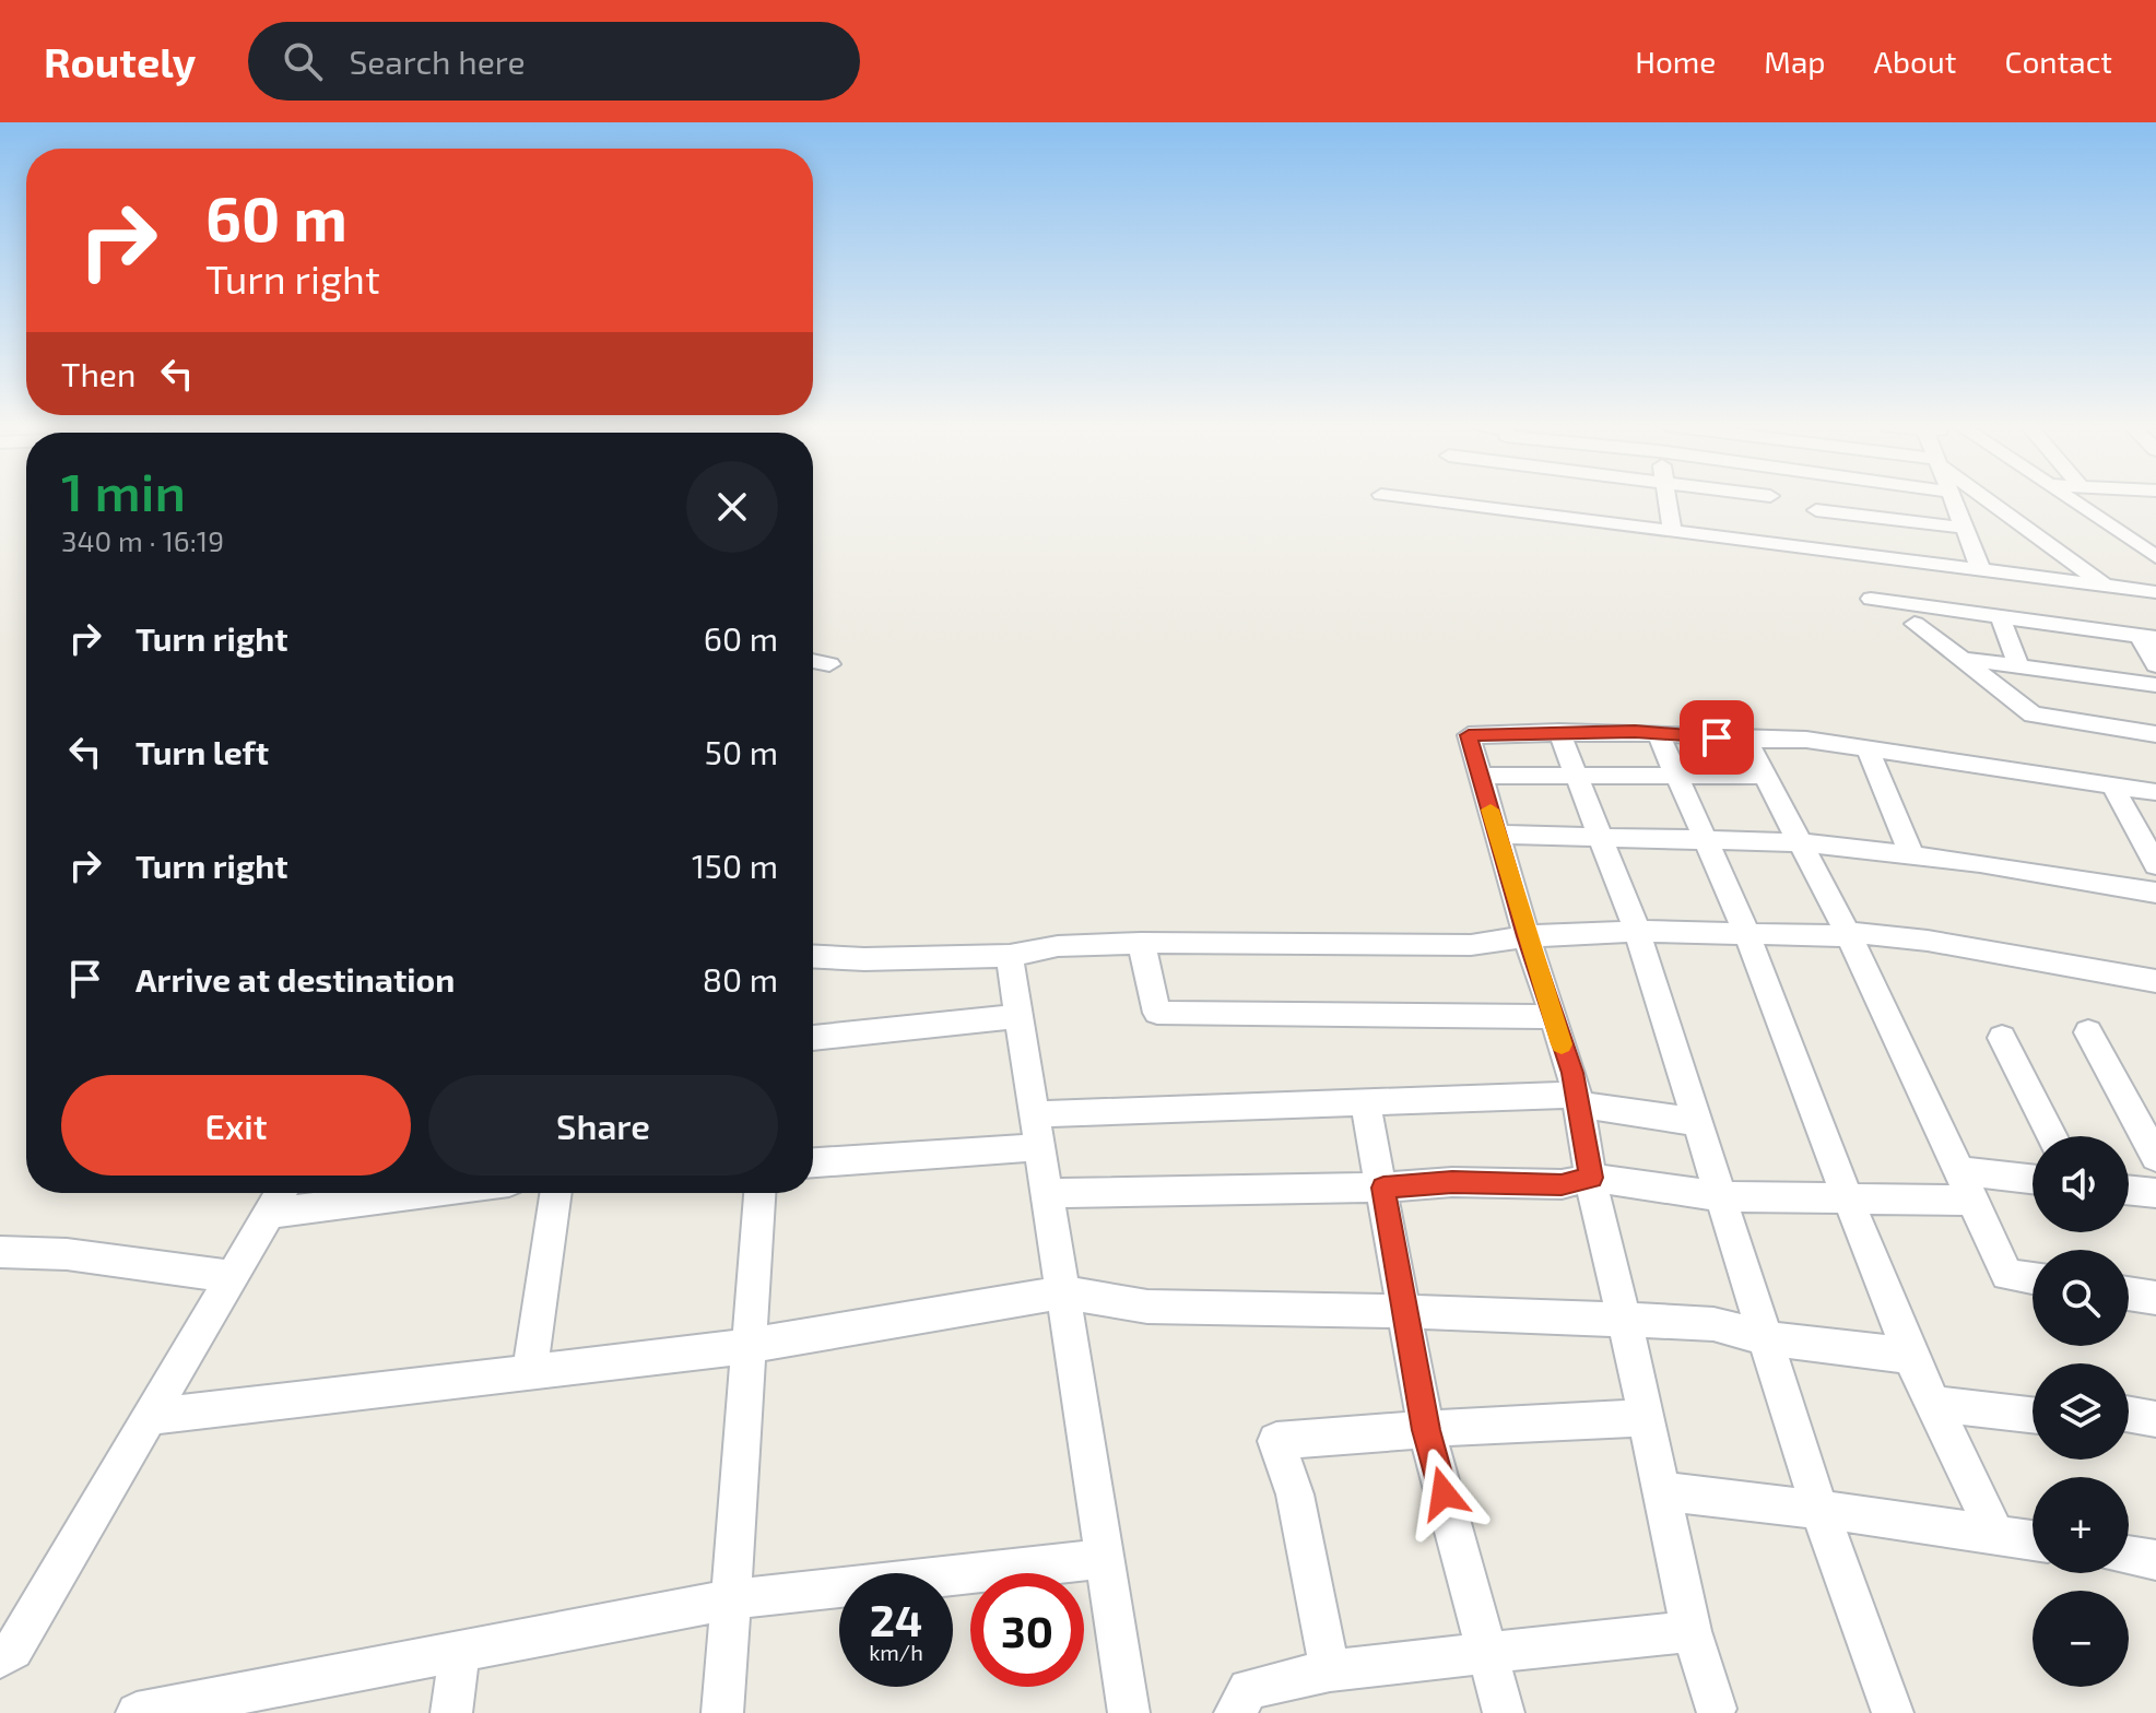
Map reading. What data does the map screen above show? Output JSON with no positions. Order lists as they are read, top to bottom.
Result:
{
  "page": {
    "header": "Routely",
    "search": "Search here",
    "nav": [
      "Home",
      "Map",
      "About",
      "Contact"
    ],
    "turn": ["60 m", "Turn right"],
    "then": "Then",
    "heading": ["1 min", "340 m · 16:19"],
    "list": [
      {
        "name": "Turn right",
        "value": "60 m"
      },
      {
        "name": "Turn left",
        "value": "50 m"
      },
      {
        "name": "Turn right",
        "value": "150 m"
      },
      {
        "name": "Arrive at destination",
        "value": "80 m"
      }
    ],
    "buttons": ["Exit", "Share"],
    "map_buttons": ["+", "−"],
    "speed": "24 km/h",
    "limit": "30"
  }
}
